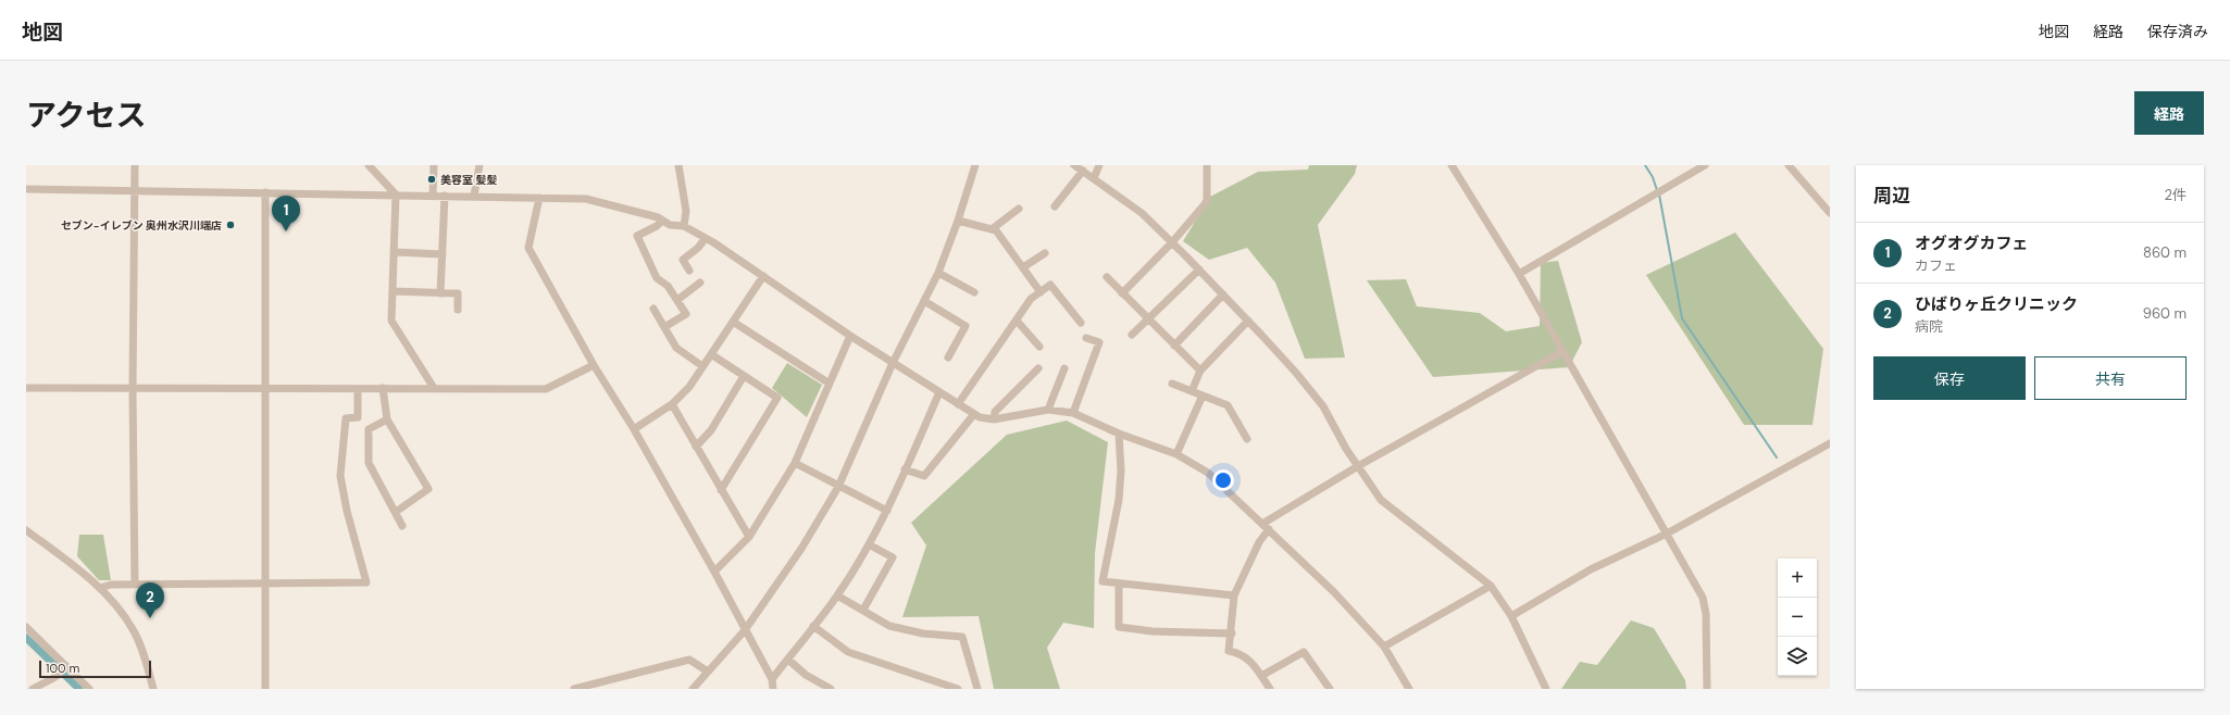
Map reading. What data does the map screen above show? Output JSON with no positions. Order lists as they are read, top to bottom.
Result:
{
  "places": ["美容室 髪髪", "セブン-イレブン 奥州水沢川端店"],
  "scale_bar": "100 m",
  "page": {
    "header": "地図",
    "nav": ["地図", "経路", "保存済み"],
    "title": "アクセス",
    "buttons": [
      "経路",
      ["保存", "共有"]
    ],
    "heading": ["周辺", "2件"],
    "pins": ["1", "2"],
    "list": [
      {
        "mark": "1",
        "name": "オグオグカフェ",
        "note": "カフェ",
        "value": "860 m"
      },
      {
        "mark": "2",
        "name": "ひばりヶ丘クリニック",
        "note": "病院",
        "value": "960 m"
      }
    ],
    "map_buttons": ["+", "−"],
    "scale": "100 m"
  }
}
